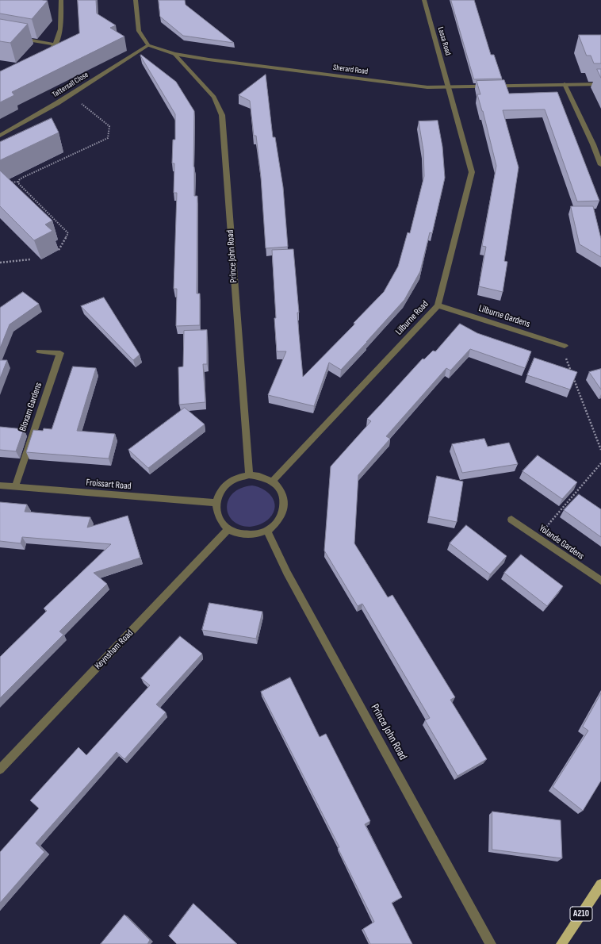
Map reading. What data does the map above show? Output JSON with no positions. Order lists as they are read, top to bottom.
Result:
{
  "streets": {
    "main road": ["A210"],
    "street": [
      "Lassa Road",
      "Sherard Road",
      "Tattersall Close",
      "Prince John Road",
      "Lilburne Gardens",
      "Lilburne Road",
      "Bloxam Gardens",
      "Froissart Road",
      "Yolande Gardens",
      "Keynsham Road"
    ]
  },
  "crossings": [
    ["Lassa Road", "Sherard Road"],
    ["Lassa Road", "Lilburne Road"],
    ["Sherard Road", "Tattersall Close"],
    ["Sherard Road", "Prince John Road"],
    ["Sherard Road", "Lilburne Road"],
    ["Prince John Road", "Lilburne Road"],
    ["Prince John Road", "Froissart Road"],
    ["Prince John Road", "Keynsham Road"],
    ["Lilburne Gardens", "Lilburne Road"],
    ["Lilburne Road", "Froissart Road"],
    ["Lilburne Road", "Keynsham Road"],
    ["Bloxam Gardens", "Froissart Road"],
    ["Froissart Road", "Keynsham Road"]
  ]
}
